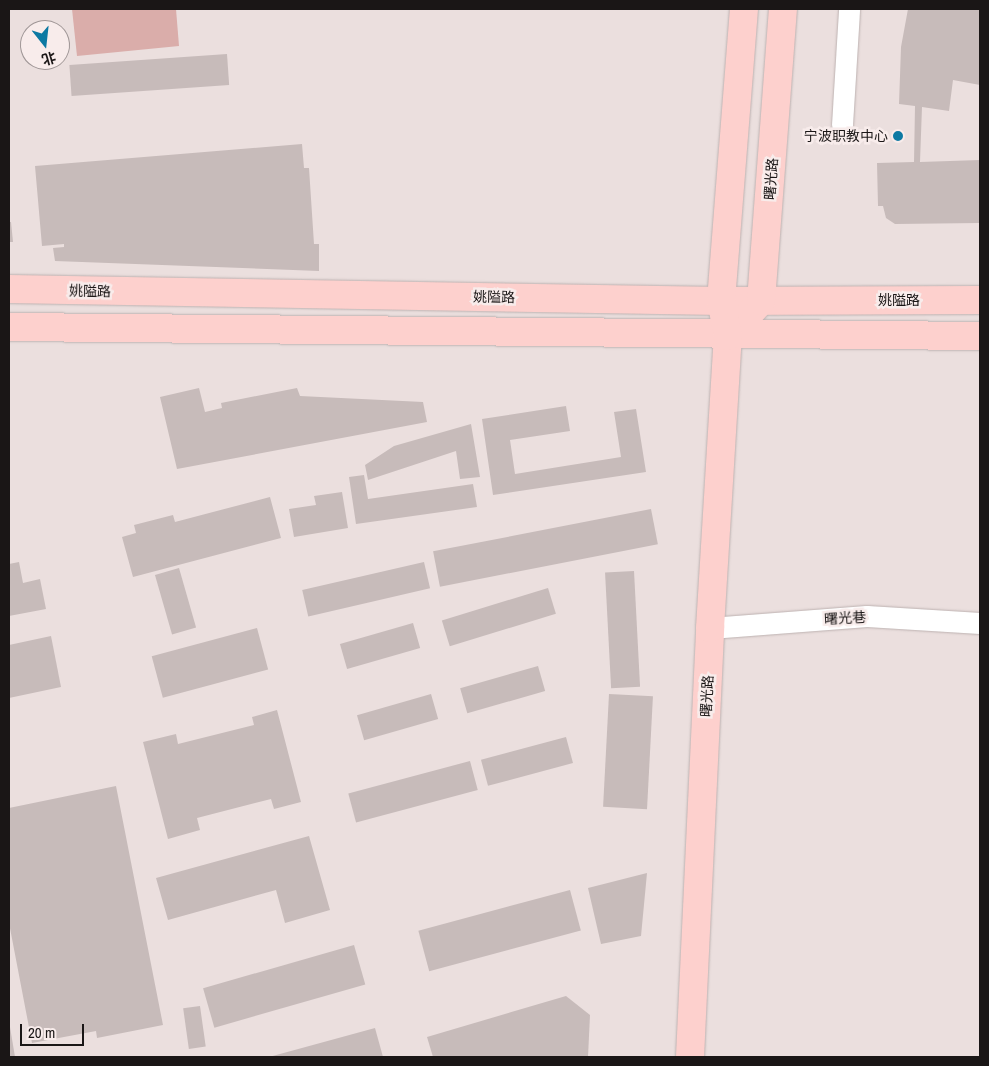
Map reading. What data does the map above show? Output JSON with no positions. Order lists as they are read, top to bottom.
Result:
{
  "streets": {
    "main road": ["曙光路", "姚隘路"],
    "street": ["曙光巷"]
  },
  "crossings": [
    ["曙光路", "姚隘路"],
    ["曙光路", "曙光巷"]
  ],
  "places": ["宁波职教中心"],
  "scale_bar": "20 m",
  "north": "bottom"
}
